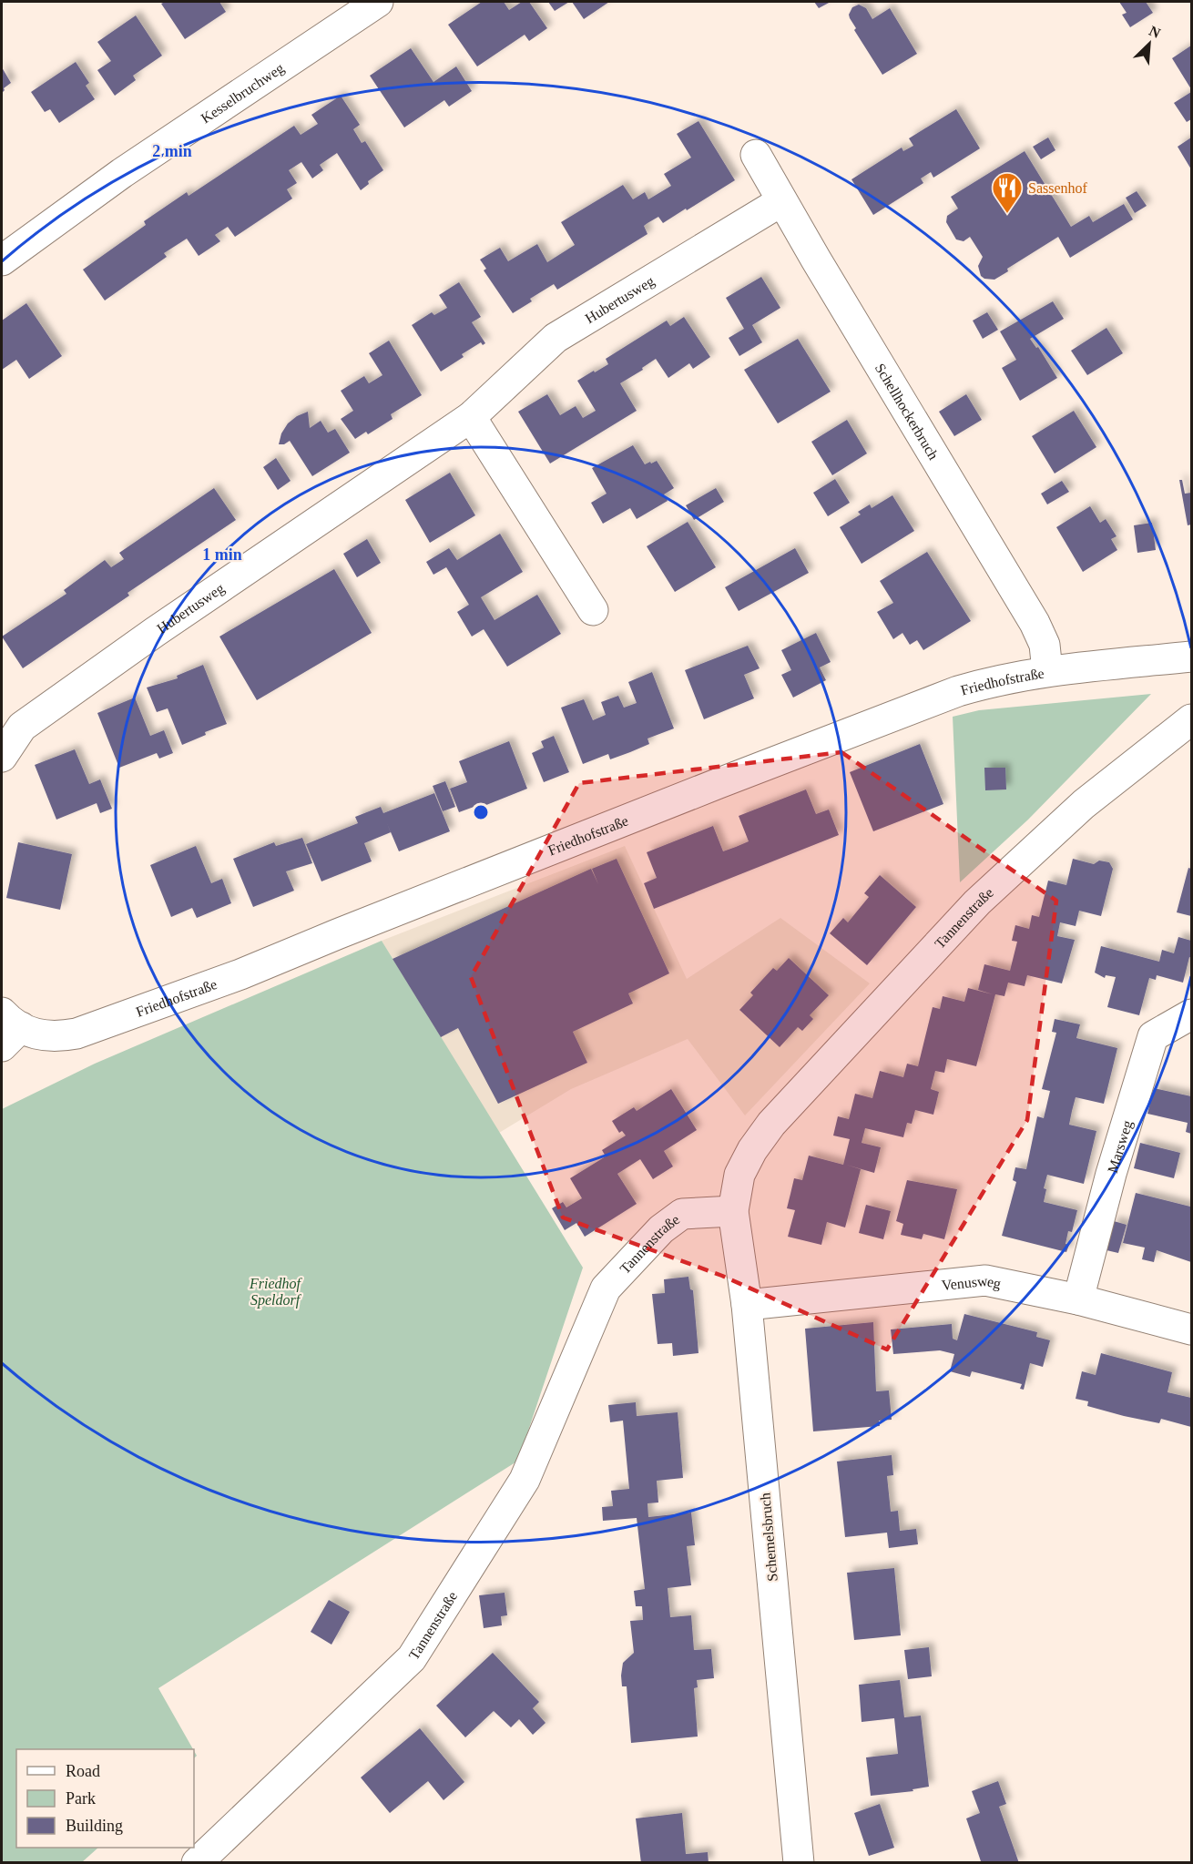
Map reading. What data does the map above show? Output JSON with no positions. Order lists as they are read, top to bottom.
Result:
{
  "streets": {
    "street": [
      "Kesselbruchweg",
      "Hubertusweg",
      "Schellhockerbruch",
      "Friedhofstraße",
      "Tannenstraße",
      "Marsweg",
      "Venusweg",
      "Schemelsbruch"
    ]
  },
  "crossings": [
    ["Hubertusweg", "Schellhockerbruch"],
    ["Schellhockerbruch", "Friedhofstraße"],
    ["Tannenstraße", "Schemelsbruch"],
    ["Marsweg", "Venusweg"],
    ["Venusweg", "Schemelsbruch"]
  ],
  "parks": ["Friedhof Speldorf"],
  "places": {
    "restaurant": ["Sassenhof"]
  },
  "legend": ["Road", "Park", "Building"],
  "north": "top right",
  "rings": ["2 min", "1 min"]
}
